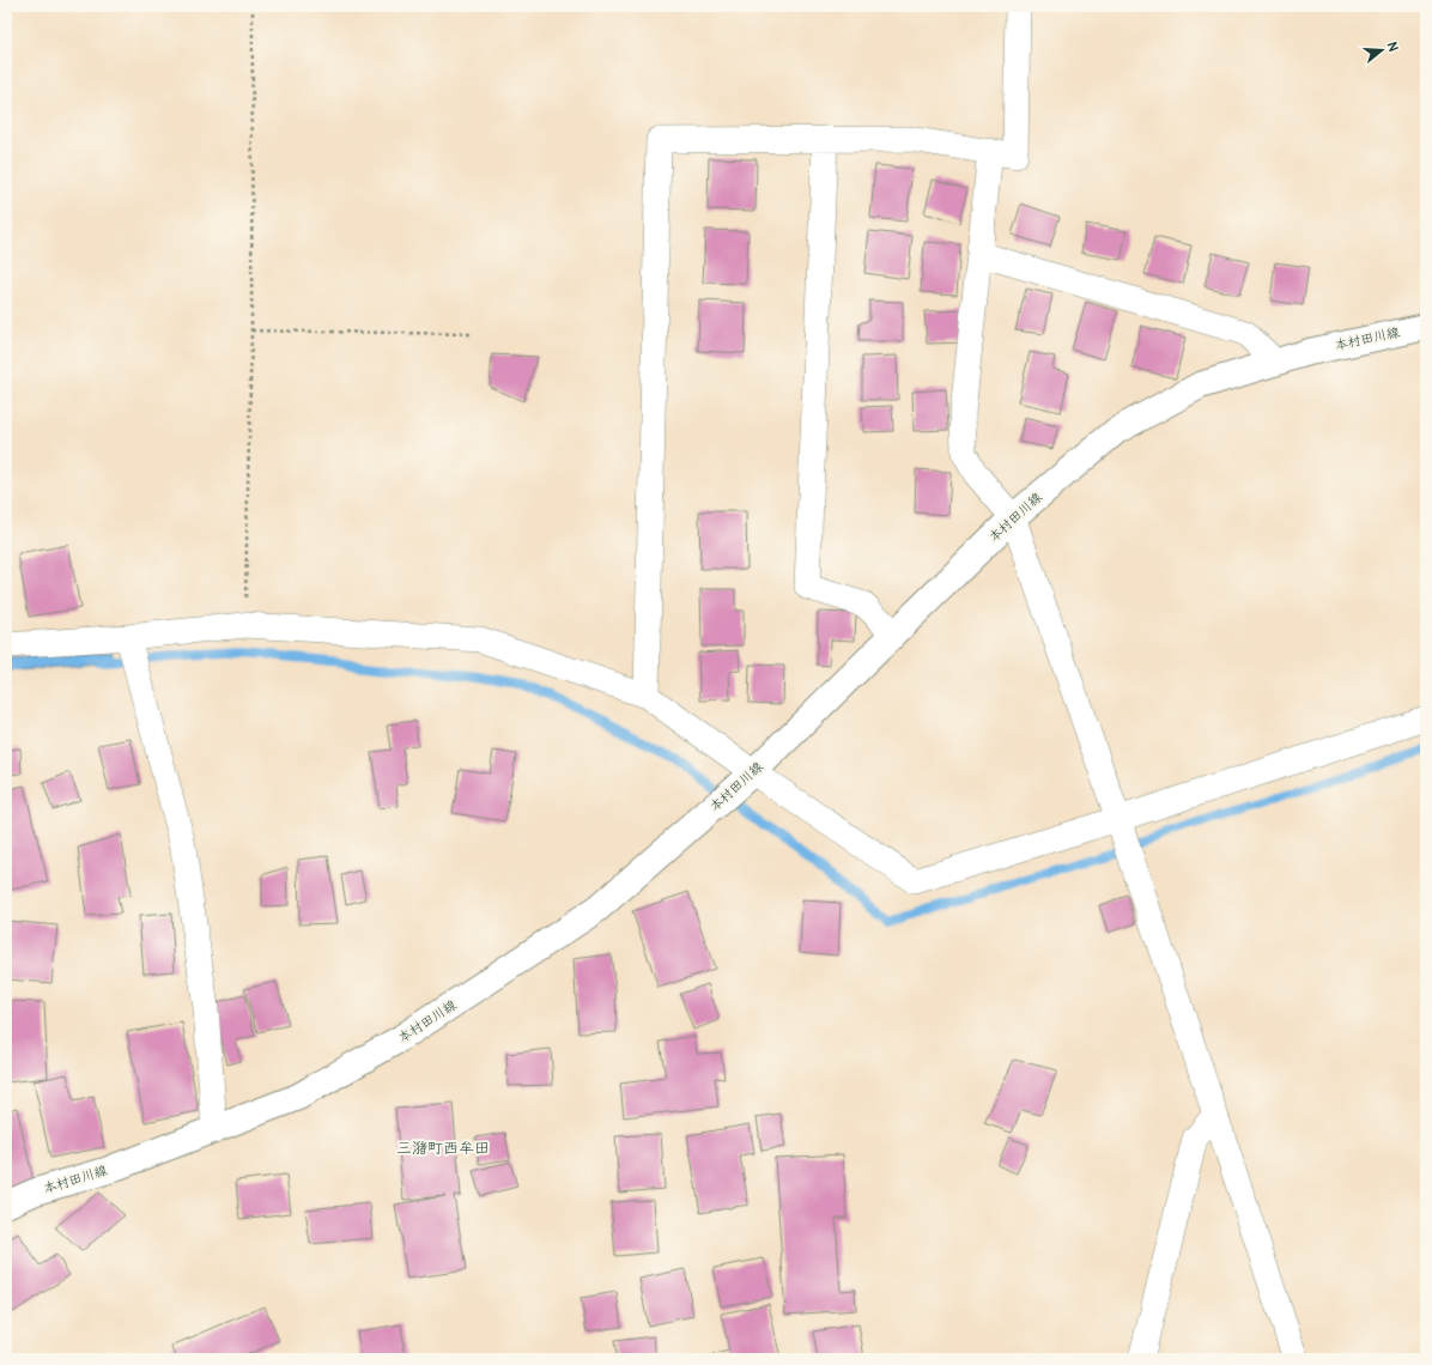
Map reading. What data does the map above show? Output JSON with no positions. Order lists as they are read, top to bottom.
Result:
{
  "streets": {
    "main road": ["本村田川線"]
  },
  "districts": ["三潴町西牟田"],
  "north": "right"
}
